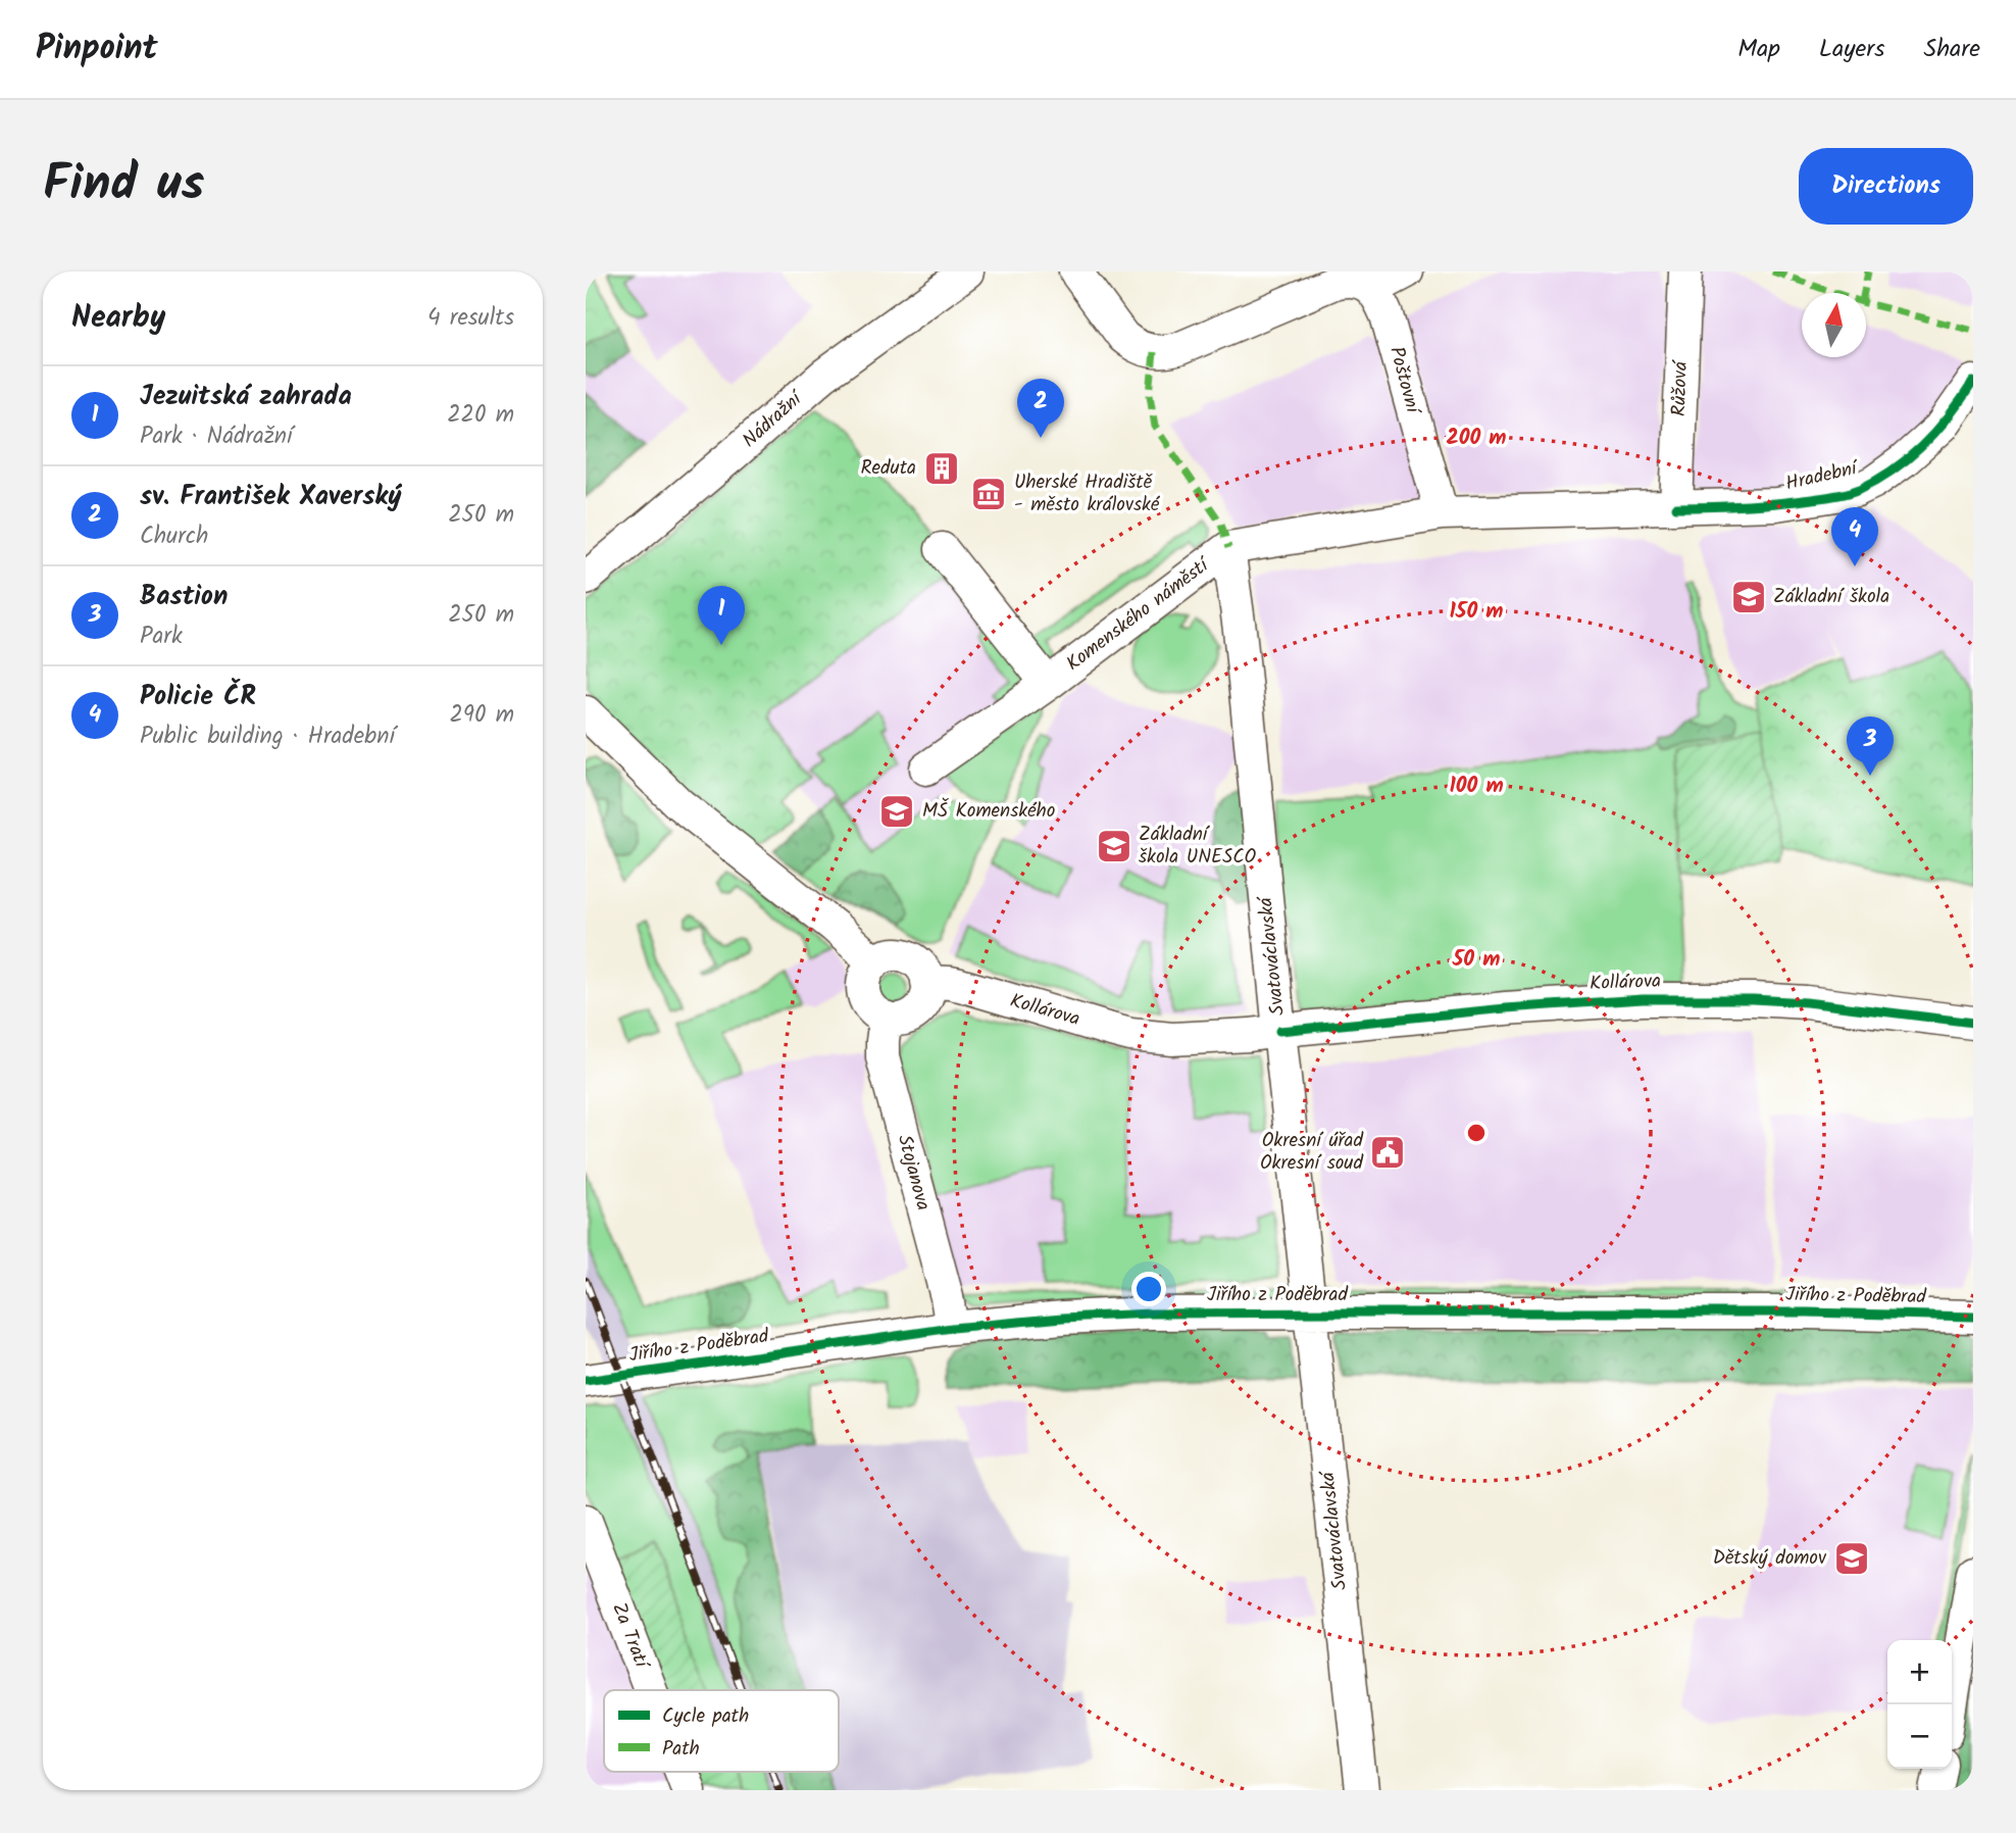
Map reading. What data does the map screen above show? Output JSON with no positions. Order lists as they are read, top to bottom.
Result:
{
  "streets": {
    "street": [
      "Poštovní",
      "Růžová",
      "Nádražní",
      "Hradební",
      "Komenského náměstí",
      "Svatováclavská",
      "Kollárova",
      "Stojanova",
      "Jiřího z Poděbrad",
      "Za Tratí"
    ]
  },
  "crossings": [
    ["Poštovní", "Hradební"],
    ["Růžová", "Hradební"],
    ["Hradební", "Komenského náměstí"],
    ["Hradební", "Svatováclavská"],
    ["Komenského náměstí", "Svatováclavská"],
    ["Svatováclavská", "Kollárova"],
    ["Svatováclavská", "Jiřího z Poděbrad"],
    ["Kollárova", "Stojanova"],
    ["Stojanova", "Jiřího z Poděbrad"]
  ],
  "places": {
    "building": ["Reduta"],
    "museum": ["Uherské Hradiště - město královské"],
    "school or university": [
      "Základní škola",
      "MŠ Komenského",
      "Základní škola UNESCO",
      "Dětský domov"
    ],
    "public building": ["Okresní úřad Okresní soud"]
  },
  "legend": ["Cycle path", "Path"],
  "north": "top",
  "page": {
    "header": "Pinpoint",
    "nav": ["Map", "Layers", "Share"],
    "title": "Find us",
    "buttons": "Directions",
    "heading": ["Nearby", "4 results"],
    "list": [
      {
        "mark": "1",
        "name": "Jezuitská zahrada",
        "note": "Park · Nádražní",
        "value": "220 m"
      },
      {
        "mark": "2",
        "name": "sv. František Xaverský",
        "note": "Church",
        "value": "250 m"
      },
      {
        "mark": "3",
        "name": "Bastion",
        "note": "Park",
        "value": "250 m"
      },
      {
        "mark": "4",
        "name": "Policie ČR",
        "note": "Public building · Hradební",
        "value": "290 m"
      }
    ],
    "pins": [
      "2",
      "4",
      "1",
      "3"
    ],
    "map_buttons": ["+", "−"]
  },
  "rings": [
    "200 m",
    "150 m",
    "100 m",
    "50 m"
  ]
}
